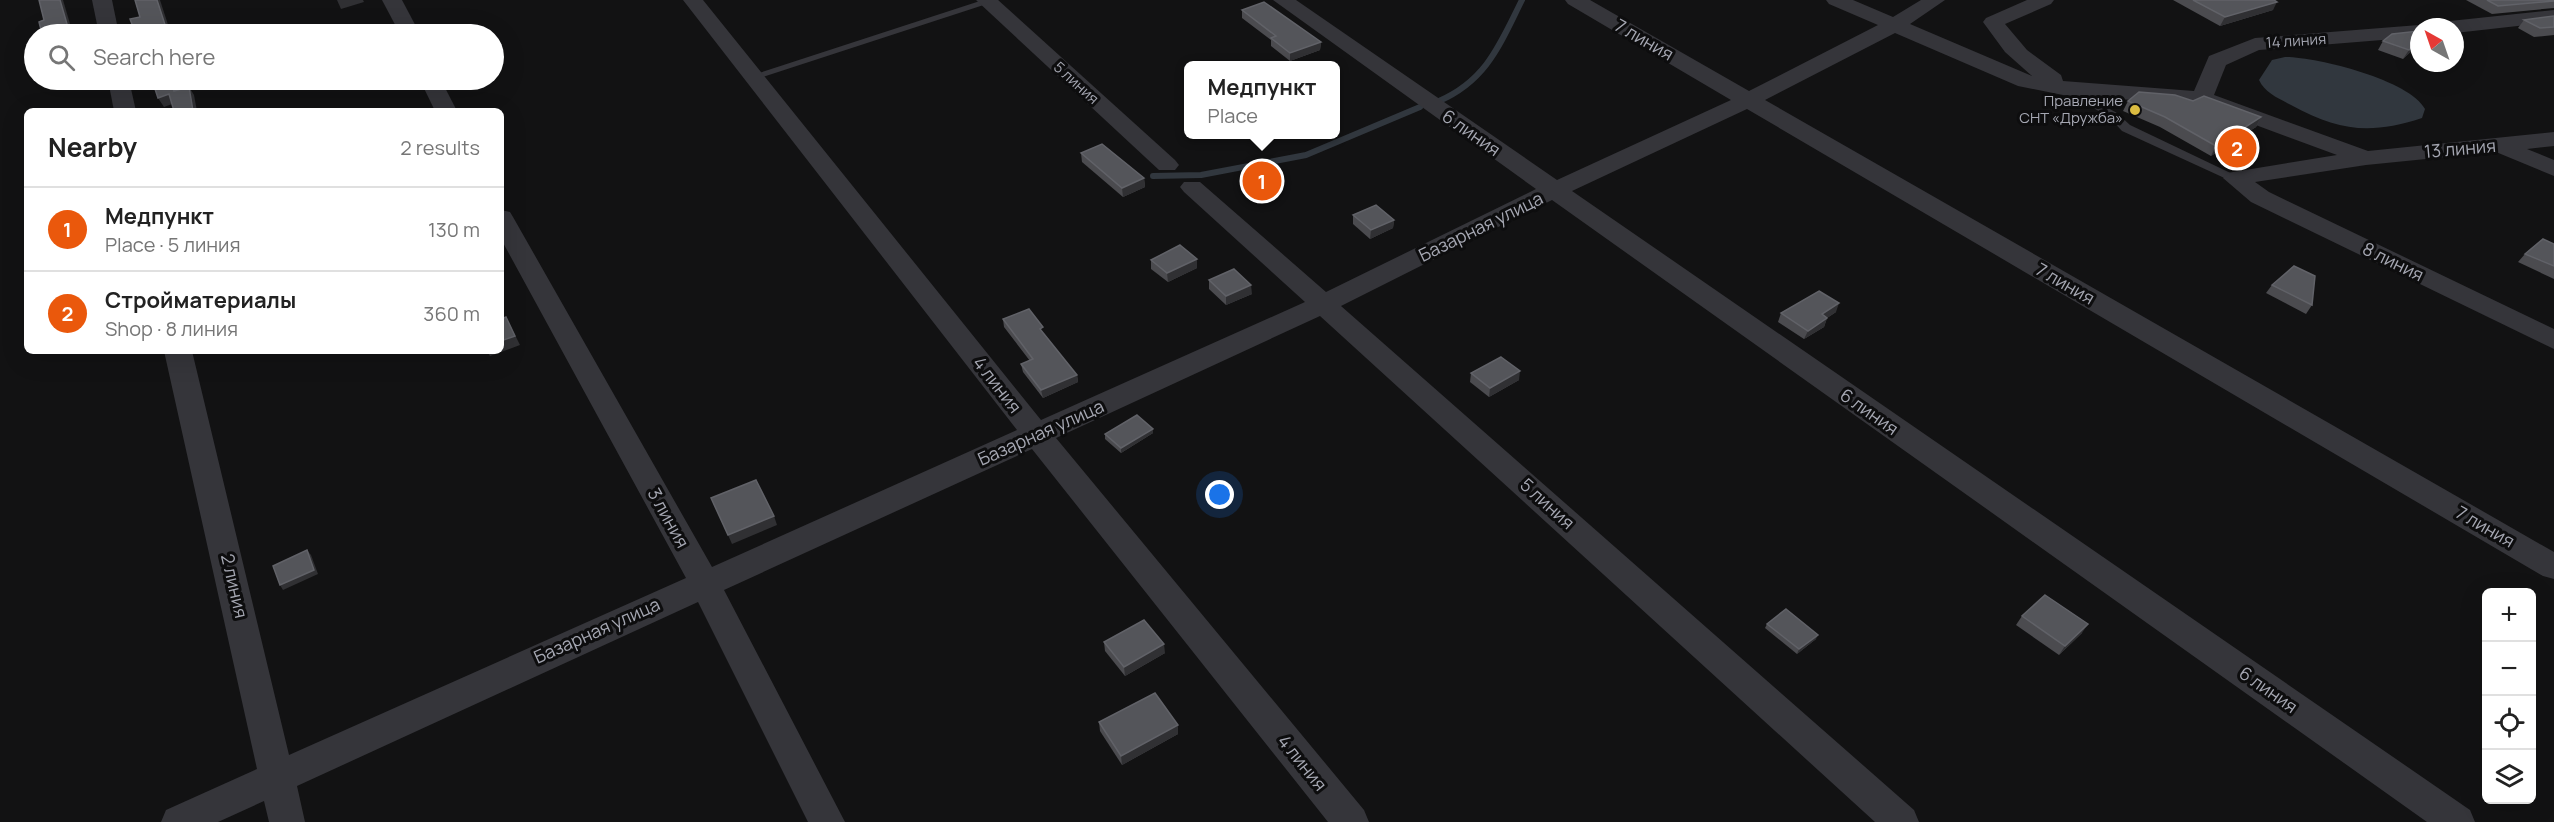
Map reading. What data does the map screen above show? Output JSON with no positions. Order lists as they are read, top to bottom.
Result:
{
  "streets": {
    "street": [
      "7 линия",
      "14 линия",
      "5 линия",
      "6 линия",
      "13 линия",
      "Базарная улица",
      "8 линия",
      "4 линия",
      "3 линия",
      "2 линия"
    ]
  },
  "crossings": [
    ["7 линия", "Базарная улица"],
    ["5 линия", "Базарная улица"],
    ["6 линия", "Базарная улица"],
    ["13 линия", "8 линия"],
    ["Базарная улица", "4 линия"],
    ["Базарная улица", "3 линия"],
    ["Базарная улица", "2 линия"]
  ],
  "places": ["Правление СНТ «Дружба»"],
  "north": "top left",
  "page": {
    "search": "Search here",
    "popup": ["Медпункт", "Place"],
    "heading": ["Nearby", "2 results"],
    "pins": ["2", "1"],
    "list": [
      {
        "mark": "1",
        "name": "Медпункт",
        "note": "Place · 5 линия",
        "value": "130 m"
      },
      {
        "mark": "2",
        "name": "Стройматериалы",
        "note": "Shop · 8 линия",
        "value": "360 m"
      }
    ],
    "map_buttons": ["+", "−"]
  }
}
